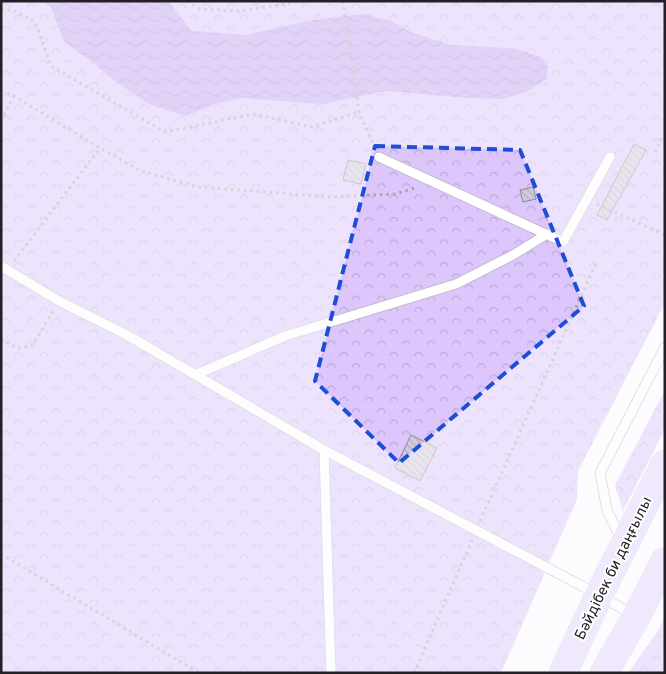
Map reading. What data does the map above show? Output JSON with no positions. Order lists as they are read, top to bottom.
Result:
{
  "streets": {
    "main road": ["Бәйдібек би даңғылы"]
  }
}
